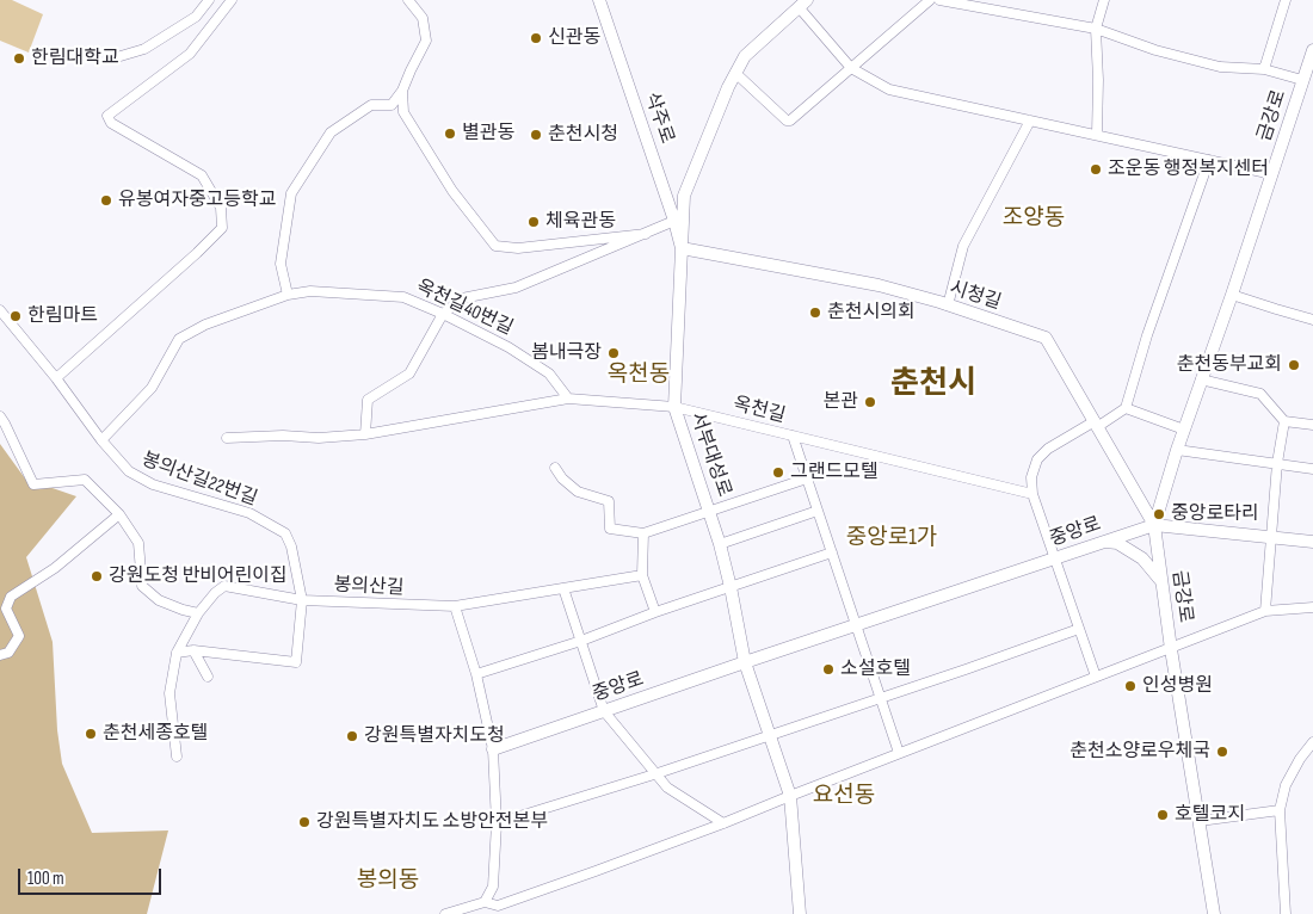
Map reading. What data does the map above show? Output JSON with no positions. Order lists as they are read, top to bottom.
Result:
{
  "streets": {
    "street": [
      "금강로",
      "삭주로",
      "시청길",
      "옥천길40번길",
      "옥천길",
      "서부대성로",
      "봉의산길22번길",
      "중앙로",
      "봉의산길"
    ]
  },
  "crossings": [
    ["금강로", "시청길"],
    ["금강로", "중앙로"],
    ["삭주로", "시청길"],
    ["삭주로", "서부대성로"],
    ["시청길", "서부대성로"],
    ["시청길", "중앙로"],
    ["옥천길40번길", "옥천길"],
    ["옥천길40번길", "봉의산길22번길"],
    ["옥천길", "서부대성로"],
    ["서부대성로", "중앙로"],
    ["봉의산길22번길", "봉의산길"]
  ],
  "districts": [
    "조양동",
    "옥천동",
    "춘천시",
    "중앙로1가",
    "요선동",
    "봉의동"
  ],
  "places": [
    "신관동",
    "한림대학교",
    "별관동",
    "춘천시청",
    "조운동 행정복지센터",
    "유봉여자중고등학교",
    "체육관동",
    "춘천시의회",
    "한림마트",
    "봄내극장",
    "춘천동부교회",
    "본관",
    "그랜드모텔",
    "중앙로타리",
    "강원도청 반비어린이집",
    "소설호텔",
    "인성병원",
    "춘천세종호텔",
    "강원특별자치도청",
    "춘천소양로우체국",
    "호텔코지",
    "강원특별자치도 소방안전본부"
  ],
  "scale_bar": "100 m"
}
